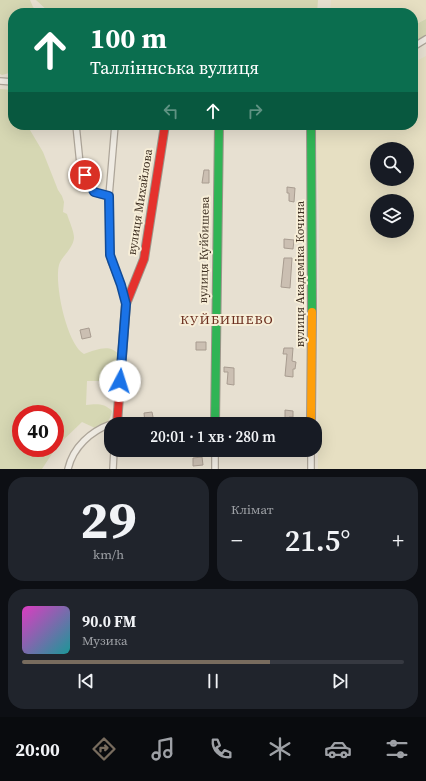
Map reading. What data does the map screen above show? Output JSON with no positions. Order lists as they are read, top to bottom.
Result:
{
  "streets": {
    "street": ["вулиця Михайлова", "вулиця Куйбишева", "вулиця Академіка Кочина"]
  },
  "districts": ["КУЙБИШЕВО"],
  "page": {
    "turn": ["100 m", "Талліннська вулиця"],
    "limit": "40",
    "trip": "20:01 · 1 хв · 280 m",
    "tile": [
      ["29", "km/h"],
      "Клімат"
    ],
    "heat": ["−", "21.5°", "+"],
    "song": ["90.0 FM", "Музика"],
    "tabs": "20:00"
  }
}
